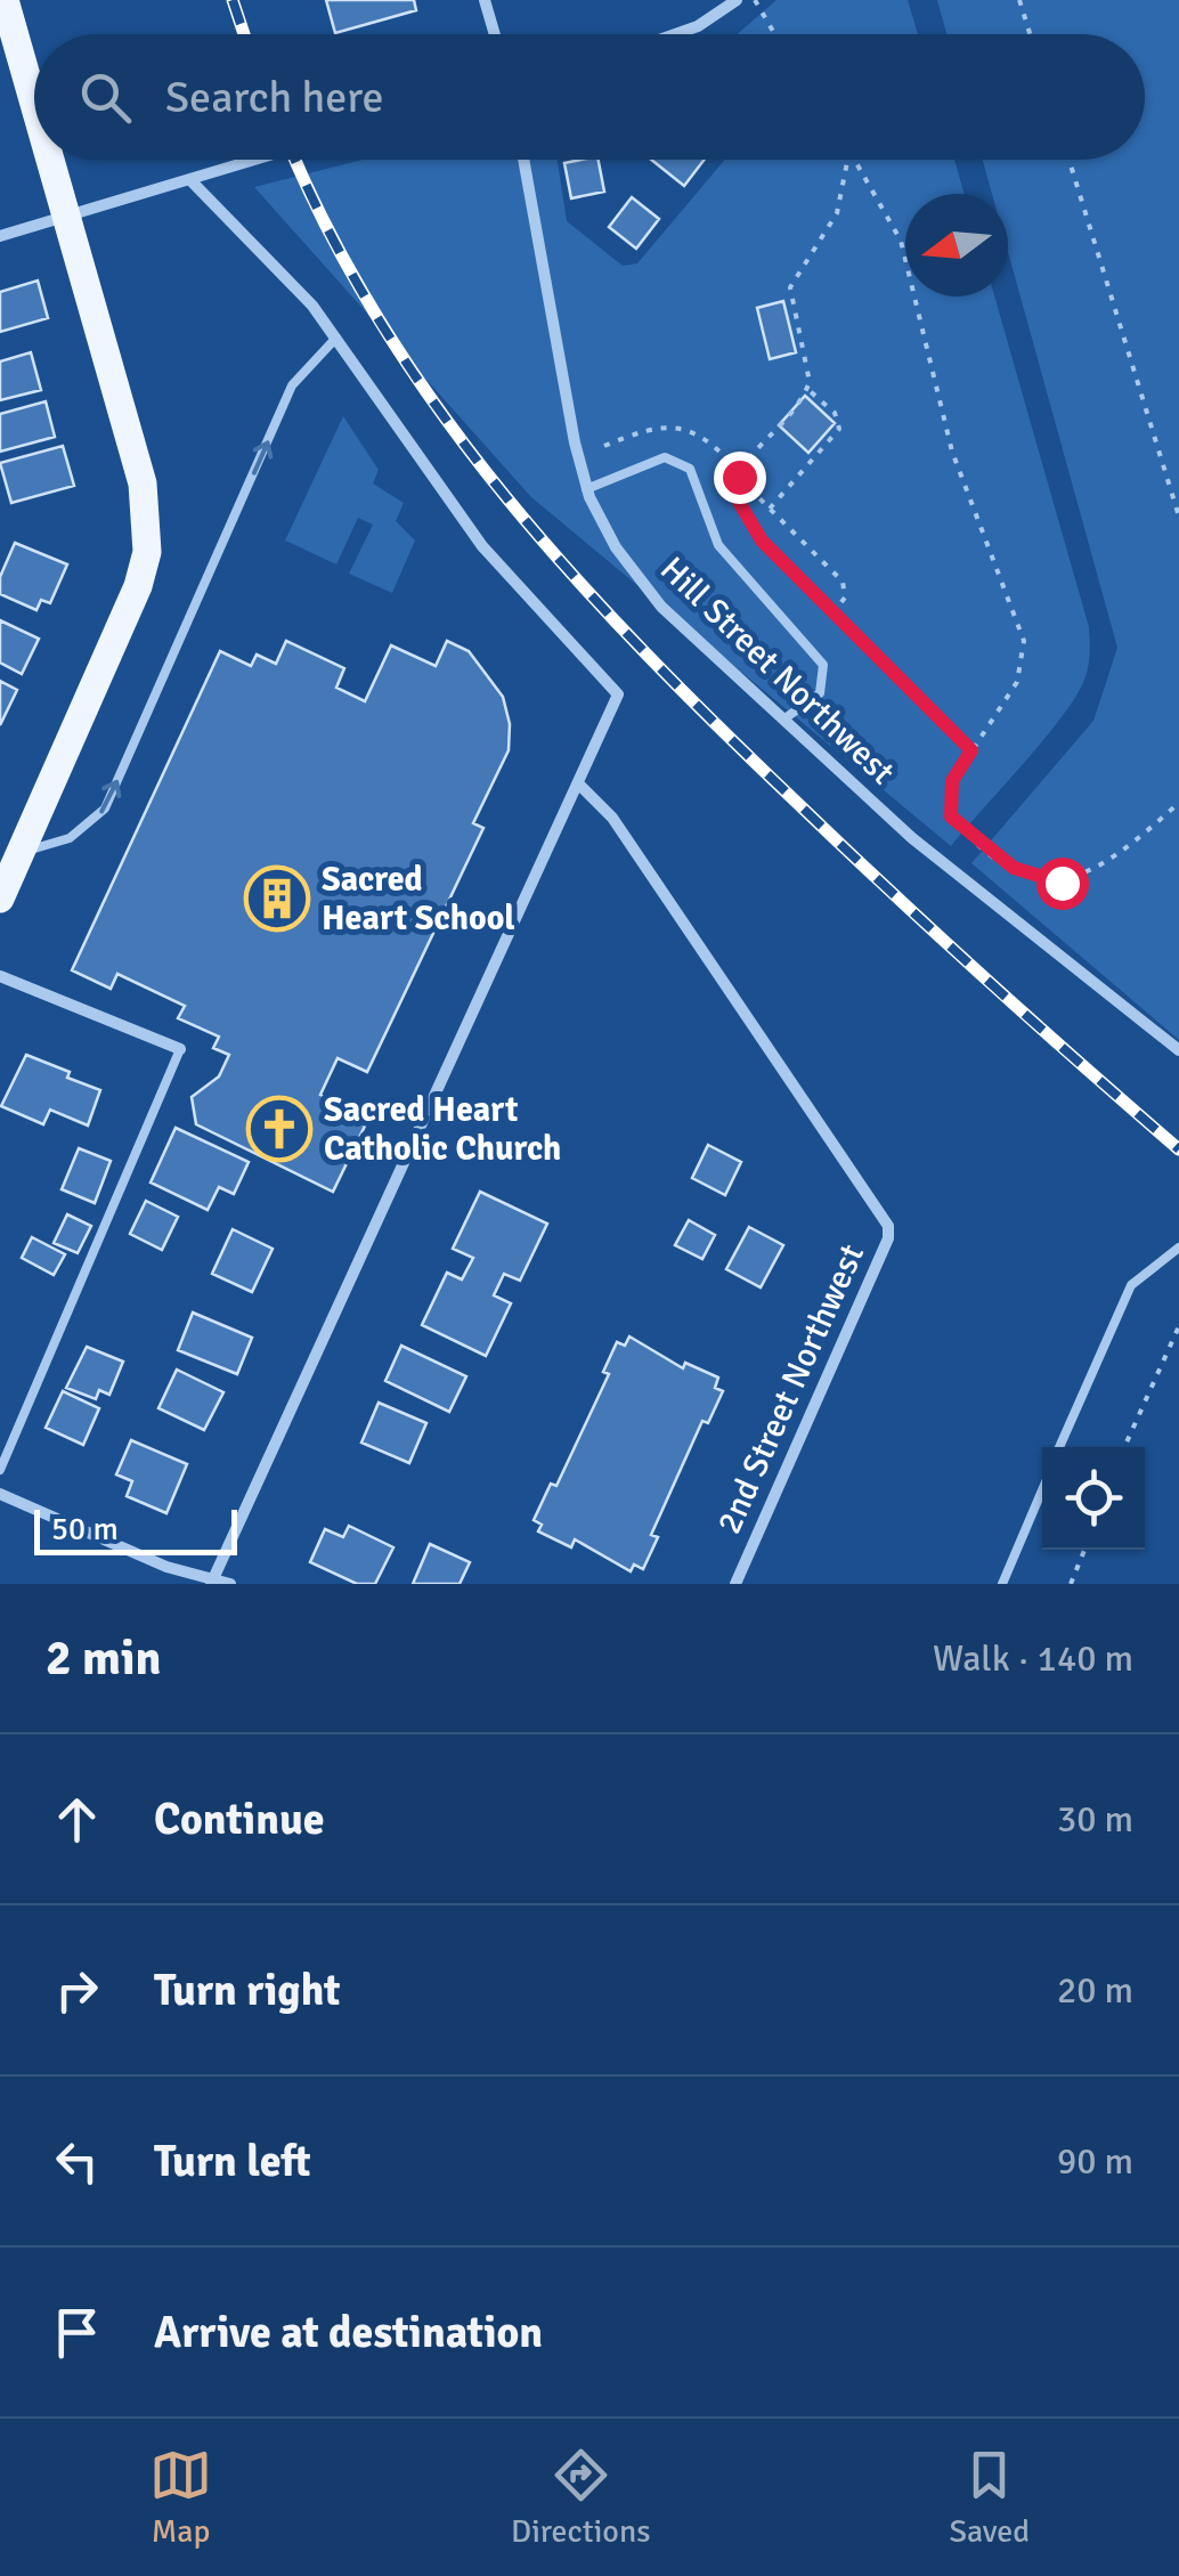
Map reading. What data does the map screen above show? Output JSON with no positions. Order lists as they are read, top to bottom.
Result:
{
  "streets": {
    "street": ["Hill Street Northwest", "2nd Street Northwest"]
  },
  "places": {
    "building": ["Sacred Heart School"],
    "church": ["Sacred Heart Catholic Church"]
  },
  "scale_bar": "50 m",
  "north": "left",
  "page": {
    "search": "Search here",
    "scale": "50 m",
    "heading": ["2 min", "Walk · 140 m"],
    "list": [
      ["Continue", "30 m"],
      ["Turn right", "20 m"],
      ["Turn left", "90 m"],
      "Arrive at destination"
    ],
    "nav": ["Map", "Directions", "Saved"]
  }
}
